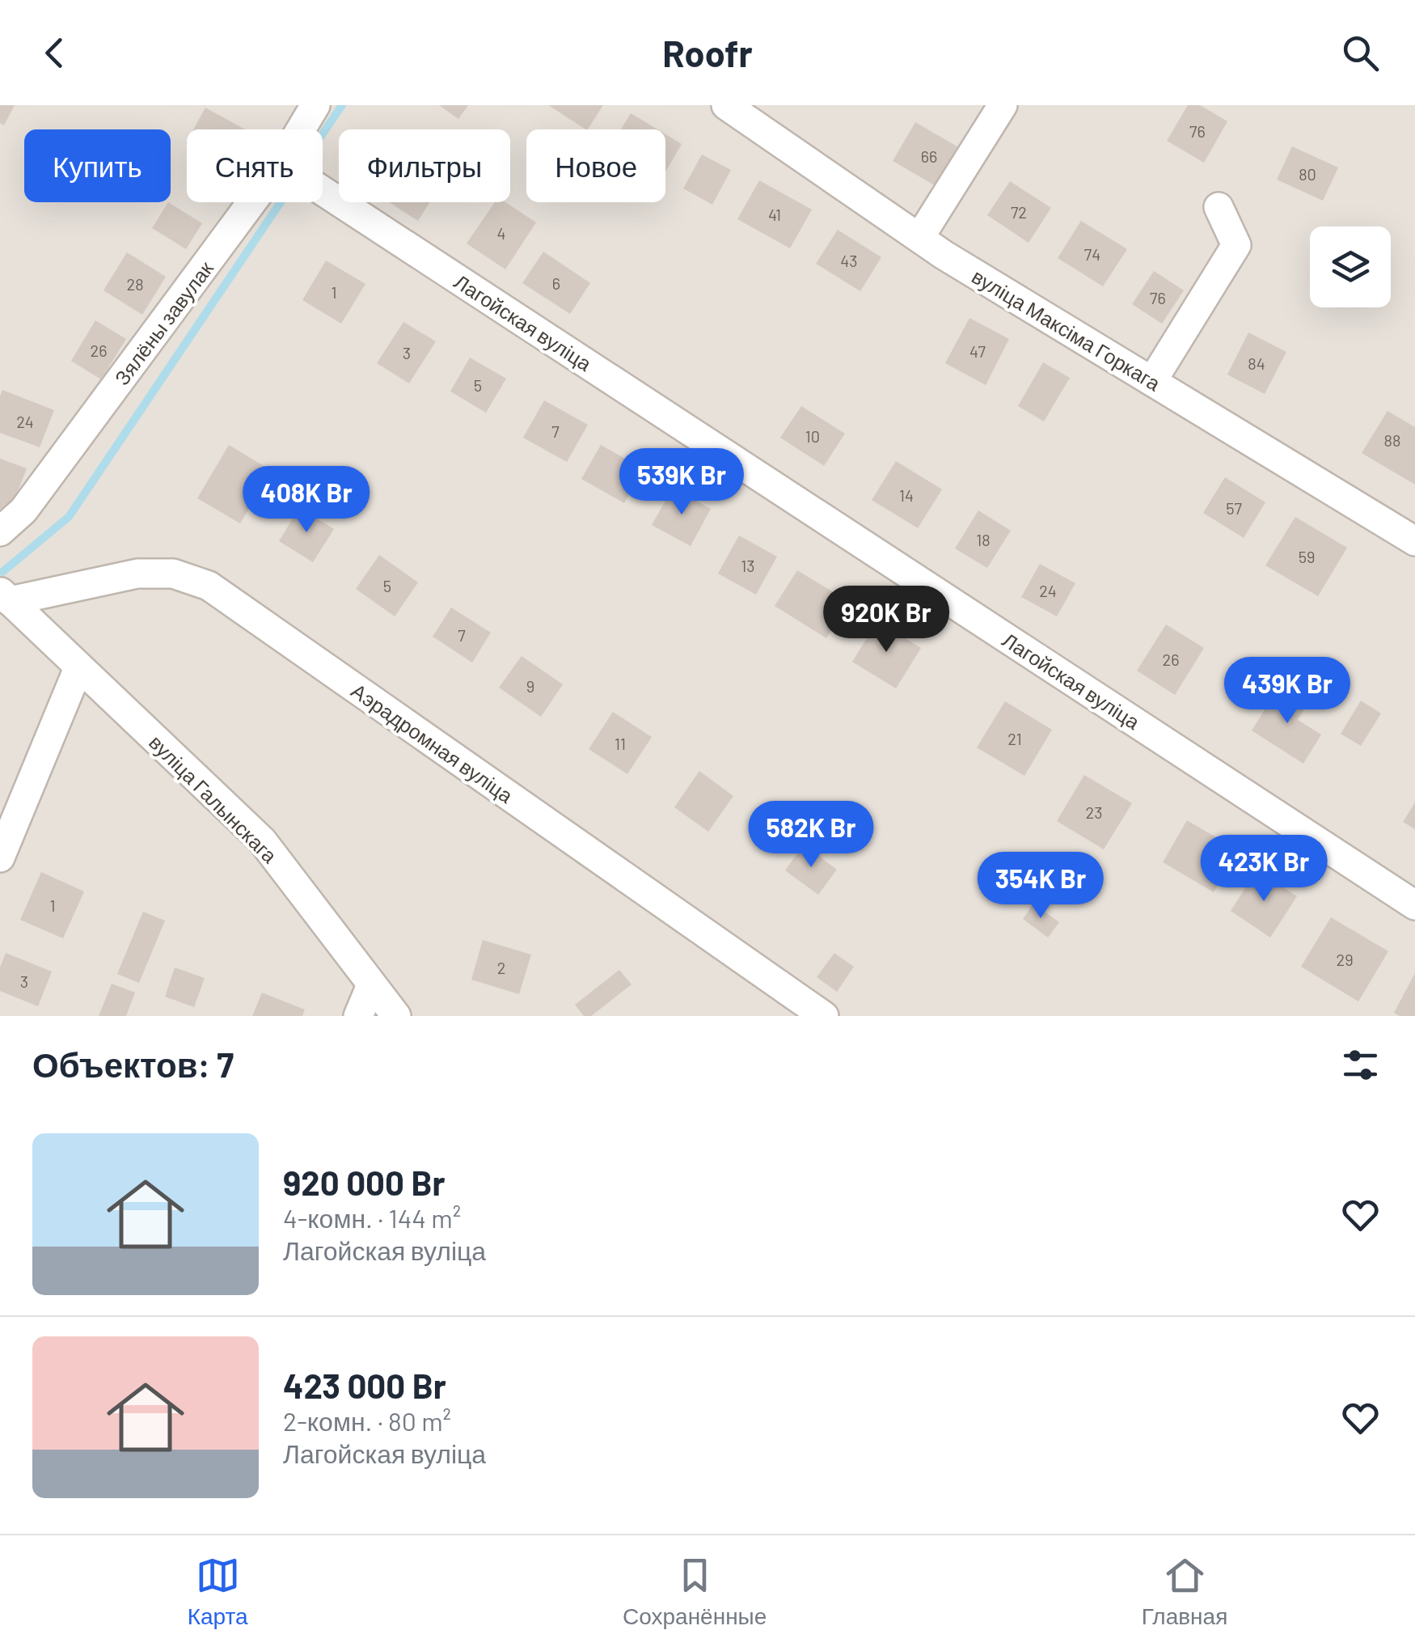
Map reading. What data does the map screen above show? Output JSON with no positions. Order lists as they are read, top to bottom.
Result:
{
  "streets": {
    "street": [
      "Лагойская вуліца",
      "Зялёны завулак",
      "вуліца Максіма Горкага",
      "Аэрадромная вуліца",
      "вуліца Галынскага"
    ]
  },
  "crossings": [
    ["Аэрадромная вуліца", "вуліца Галынскага"]
  ],
  "house_numbers": [
    "76",
    "66",
    "80",
    "72",
    "41",
    "4",
    "74",
    "43",
    "6",
    "28",
    "1",
    "76",
    "26",
    "47",
    "3",
    "84",
    "5",
    "24",
    "7",
    "10",
    "88",
    "14",
    "57",
    "18",
    "59",
    "13",
    "5",
    "24",
    "7",
    "26",
    "9",
    "21",
    "11",
    "23",
    "1",
    "29",
    "2",
    "3"
  ],
  "page": {
    "header": "Roofr",
    "chip": [
      "Купить",
      "Снять",
      "Фильтры",
      "Новое"
    ],
    "price": [
      "539K Br",
      "408K Br",
      "920K Br",
      "439K Br",
      "582K Br",
      "423K Br",
      "354K Br"
    ],
    "heading": "Объектов: 7",
    "list": [
      {
        "name": "920 000 Br",
        "note": "4-комн. · 144 m² · Лагойская вуліца"
      },
      {
        "name": "423 000 Br",
        "note": "2-комн. · 80 m² · Лагойская вуліца"
      }
    ],
    "tabs": ["Карта", "Сохранённые", "Главная"]
  }
}
